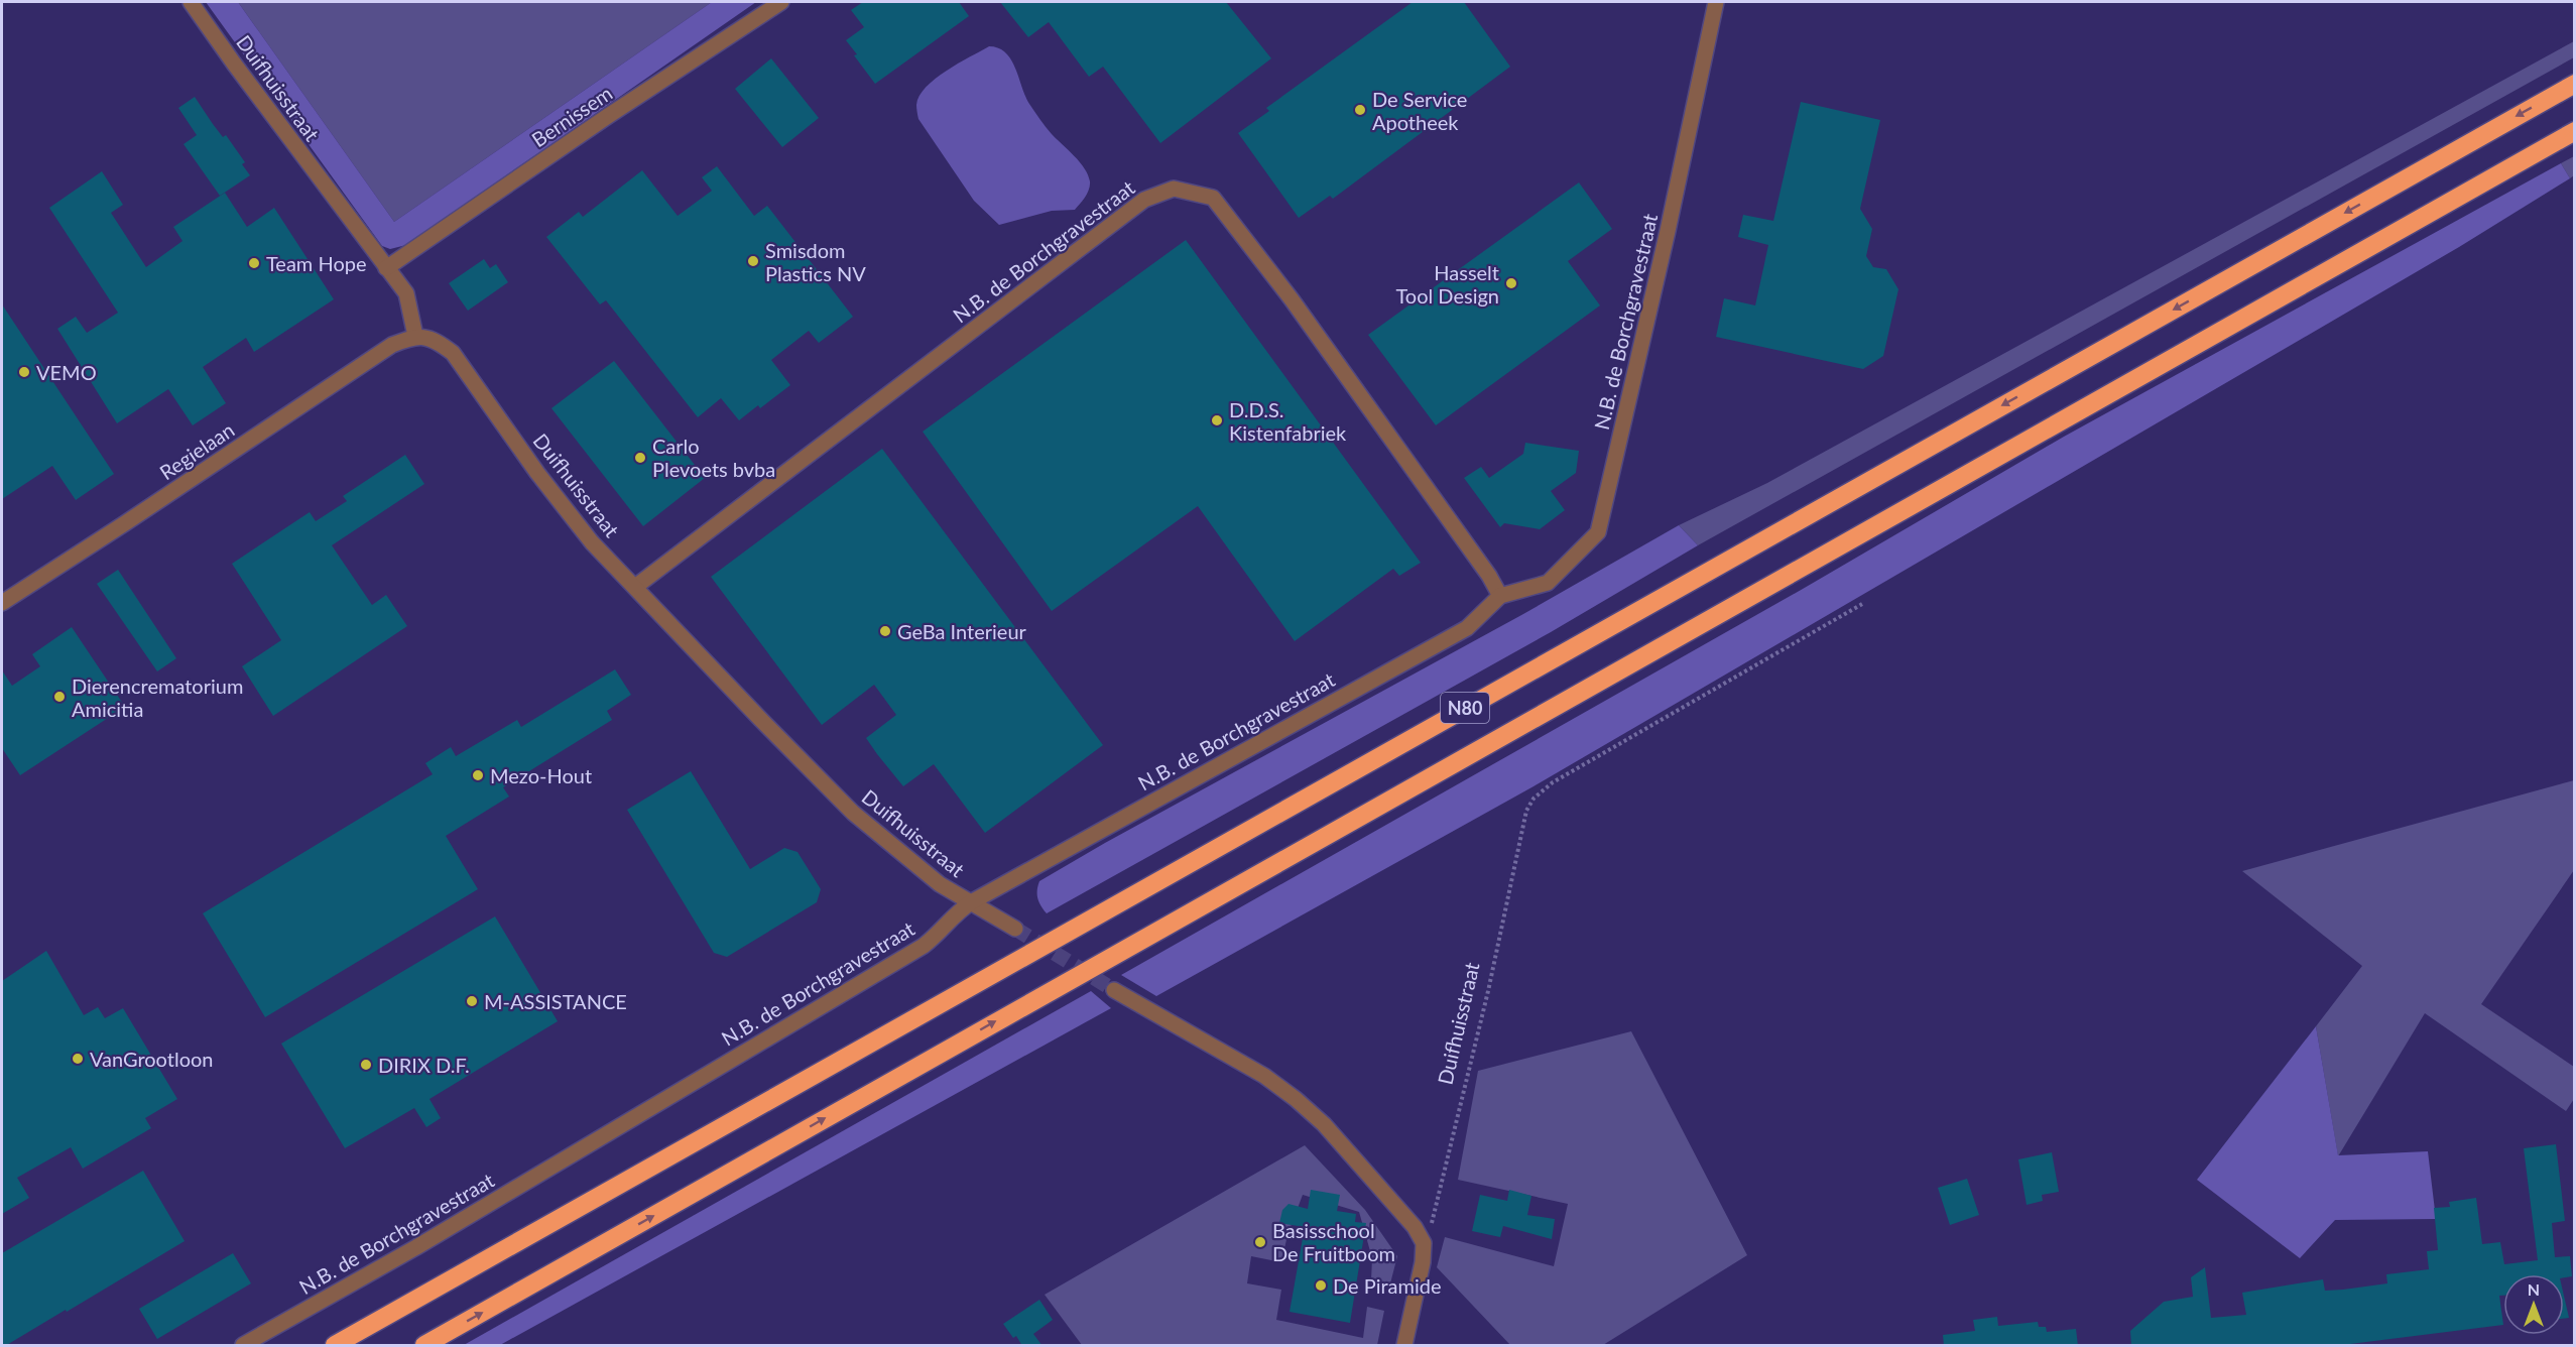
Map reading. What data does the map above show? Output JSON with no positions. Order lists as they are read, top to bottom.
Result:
{
  "streets": {
    "highway": ["N80"],
    "street": [
      "Duifhuisstraat",
      "Bernissem",
      "N.B. de Borchgravestraat",
      "Regielaan"
    ]
  },
  "crossings": [
    ["Duifhuisstraat", "Bernissem"],
    ["Duifhuisstraat", "N.B. de Borchgravestraat"],
    ["Duifhuisstraat", "Regielaan"]
  ],
  "places": [
    "De Service Apotheek",
    "Smisdom Plastics NV",
    "Team Hope",
    "Hasselt Tool Design",
    "VEMO",
    "D.D.S. Kistenfabriek",
    "Carlo Plevoets bvba",
    "GeBa Interieur",
    "Dierencrematorium Amicitia",
    "Mezo-Hout",
    "M-ASSISTANCE",
    "VanGrootloon",
    "DIRIX D.F.",
    "Basisschool De Fruitboom",
    "De Piramide"
  ],
  "north": "top"
}
